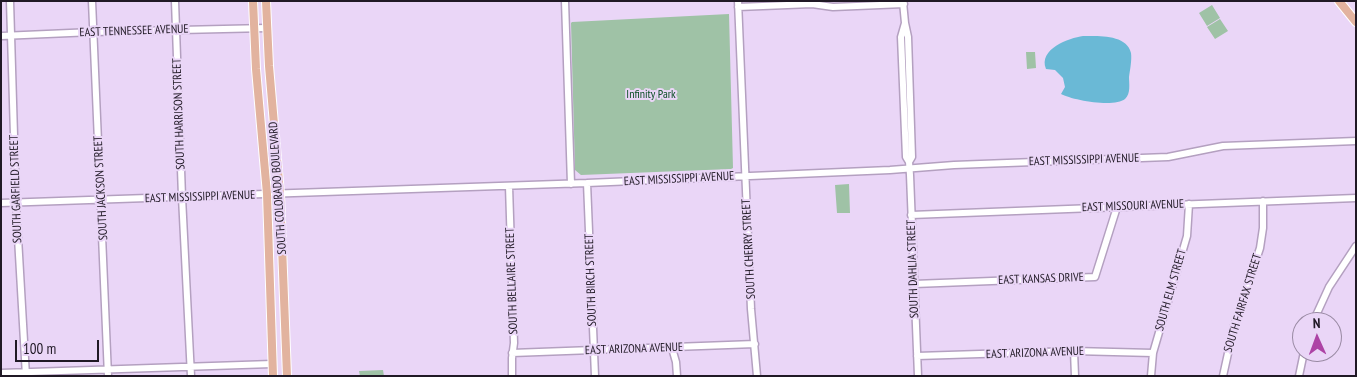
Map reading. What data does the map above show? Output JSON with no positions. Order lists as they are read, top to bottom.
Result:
{
  "streets": {
    "main road": ["SOUTH COLORADO BOULEVARD"],
    "street": [
      "EAST TENNESSEE AVENUE",
      "SOUTH HARRISON STREET",
      "EAST MISSISSIPPI AVENUE",
      "SOUTH JACKSON STREET",
      "SOUTH GARFIELD STREET",
      "EAST MISSOURI AVENUE",
      "SOUTH CHERRY STREET",
      "SOUTH DAHLIA STREET",
      "EAST KANSAS DRIVE",
      "SOUTH BIRCH STREET",
      "SOUTH BELLAIRE STREET",
      "SOUTH ELM STREET",
      "SOUTH FAIRFAX STREET",
      "EAST ARIZONA AVENUE"
    ]
  },
  "crossings": [
    ["EAST TENNESSEE AVENUE", "SOUTH HARRISON STREET"],
    ["EAST TENNESSEE AVENUE", "SOUTH JACKSON STREET"],
    ["EAST TENNESSEE AVENUE", "SOUTH COLORADO BOULEVARD"],
    ["EAST TENNESSEE AVENUE", "SOUTH GARFIELD STREET"],
    ["SOUTH HARRISON STREET", "EAST MISSISSIPPI AVENUE"],
    ["EAST MISSISSIPPI AVENUE", "SOUTH JACKSON STREET"],
    ["EAST MISSISSIPPI AVENUE", "SOUTH COLORADO BOULEVARD"],
    ["EAST MISSISSIPPI AVENUE", "SOUTH GARFIELD STREET"],
    ["EAST MISSISSIPPI AVENUE", "SOUTH CHERRY STREET"],
    ["EAST MISSISSIPPI AVENUE", "SOUTH DAHLIA STREET"],
    ["EAST MISSISSIPPI AVENUE", "SOUTH BIRCH STREET"],
    ["EAST MISSISSIPPI AVENUE", "SOUTH BELLAIRE STREET"],
    ["EAST MISSOURI AVENUE", "SOUTH DAHLIA STREET"],
    ["EAST MISSOURI AVENUE", "EAST KANSAS DRIVE"],
    ["EAST MISSOURI AVENUE", "SOUTH ELM STREET"],
    ["EAST MISSOURI AVENUE", "SOUTH FAIRFAX STREET"],
    ["SOUTH CHERRY STREET", "EAST ARIZONA AVENUE"],
    ["SOUTH DAHLIA STREET", "EAST KANSAS DRIVE"],
    ["SOUTH DAHLIA STREET", "EAST ARIZONA AVENUE"],
    ["SOUTH BIRCH STREET", "EAST ARIZONA AVENUE"],
    ["SOUTH BELLAIRE STREET", "EAST ARIZONA AVENUE"],
    ["SOUTH ELM STREET", "EAST ARIZONA AVENUE"]
  ],
  "parks": ["Infinity Park"],
  "scale_bar": "100 m",
  "north": "top"
}
